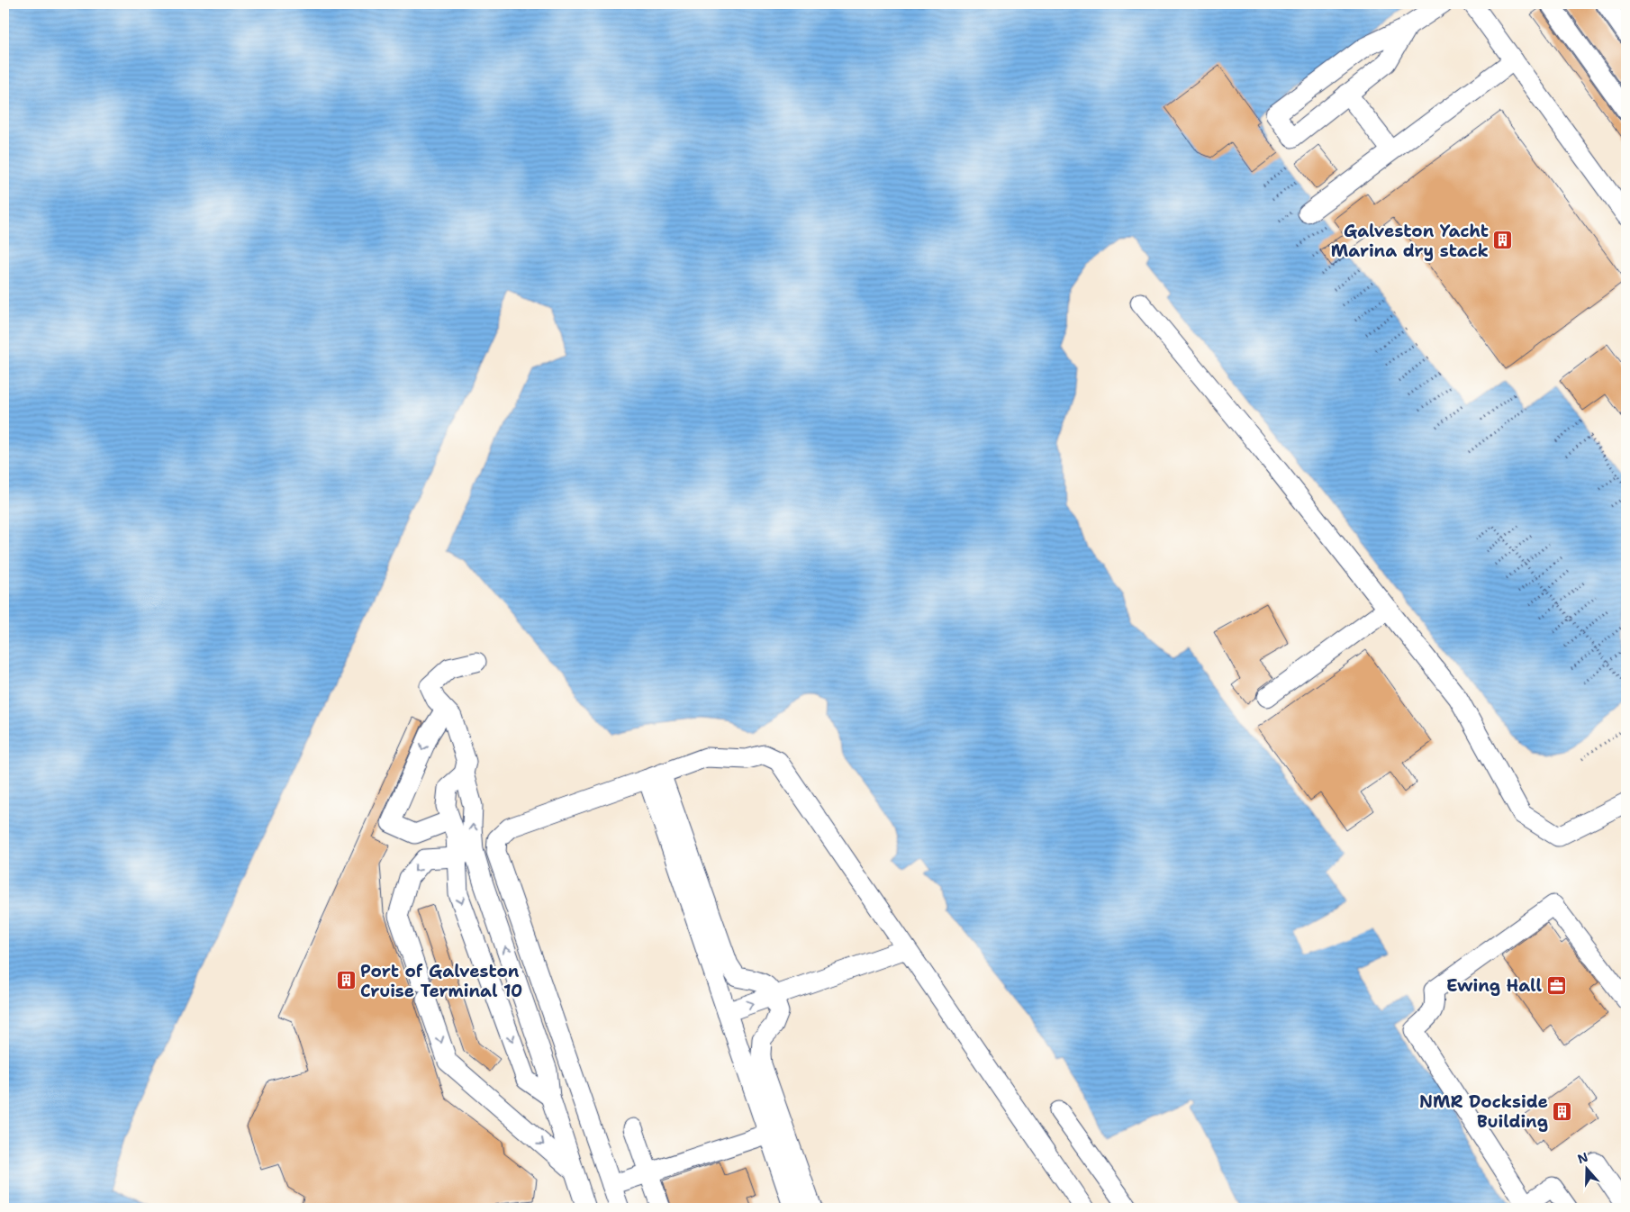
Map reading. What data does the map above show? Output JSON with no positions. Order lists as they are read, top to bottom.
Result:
{
  "places": {
    "building": ["Galveston Yacht Marina dry stack", "Port of Galveston Cruise Terminal 10", "NMR Dockside Building"],
    "office": ["Ewing Hall"]
  },
  "north": "top"
}
